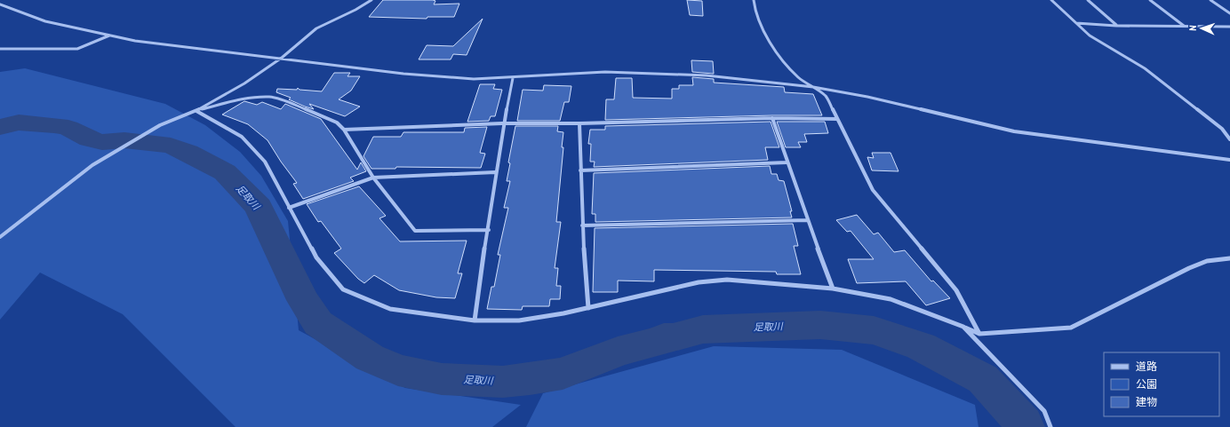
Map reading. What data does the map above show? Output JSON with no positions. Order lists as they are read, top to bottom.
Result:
{
  "water": ["足取川"],
  "legend": ["道路", "公園", "建物"],
  "north": "left"
}
